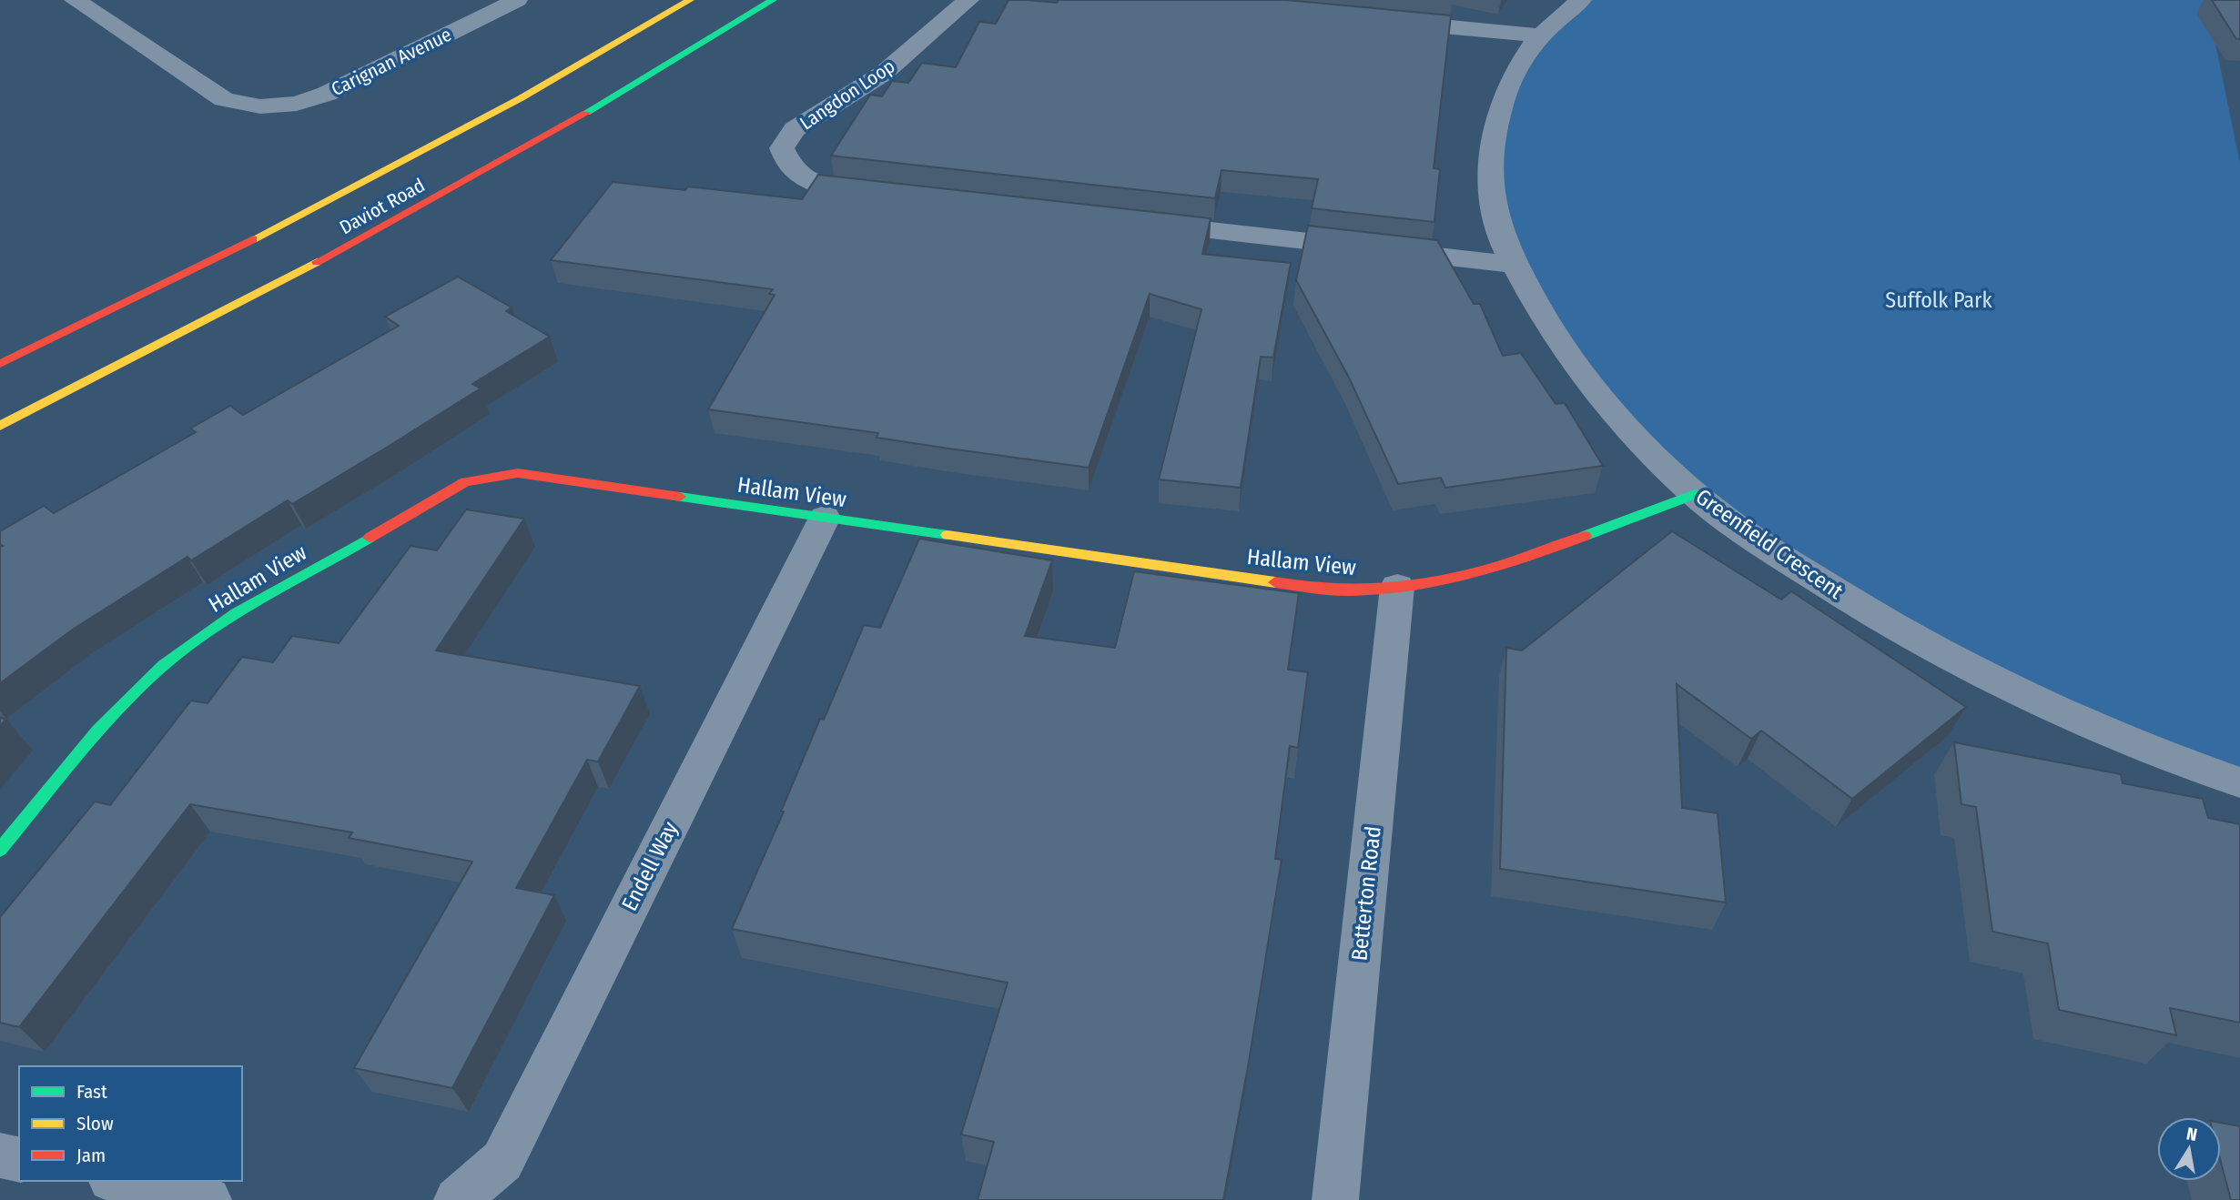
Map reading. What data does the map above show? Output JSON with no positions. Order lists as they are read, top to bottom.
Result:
{
  "streets": {
    "street": [
      "Carignan Avenue",
      "Langdon Loop",
      "Daviot Road",
      "Hallam View",
      "Greenfield Crescent",
      "Endell Way",
      "Betterton Road"
    ]
  },
  "crossings": [
    ["Hallam View", "Greenfield Crescent"],
    ["Hallam View", "Endell Way"],
    ["Hallam View", "Betterton Road"]
  ],
  "parks": ["Suffolk Park"],
  "legend": ["Fast", "Slow", "Jam"],
  "north": "top"
}
